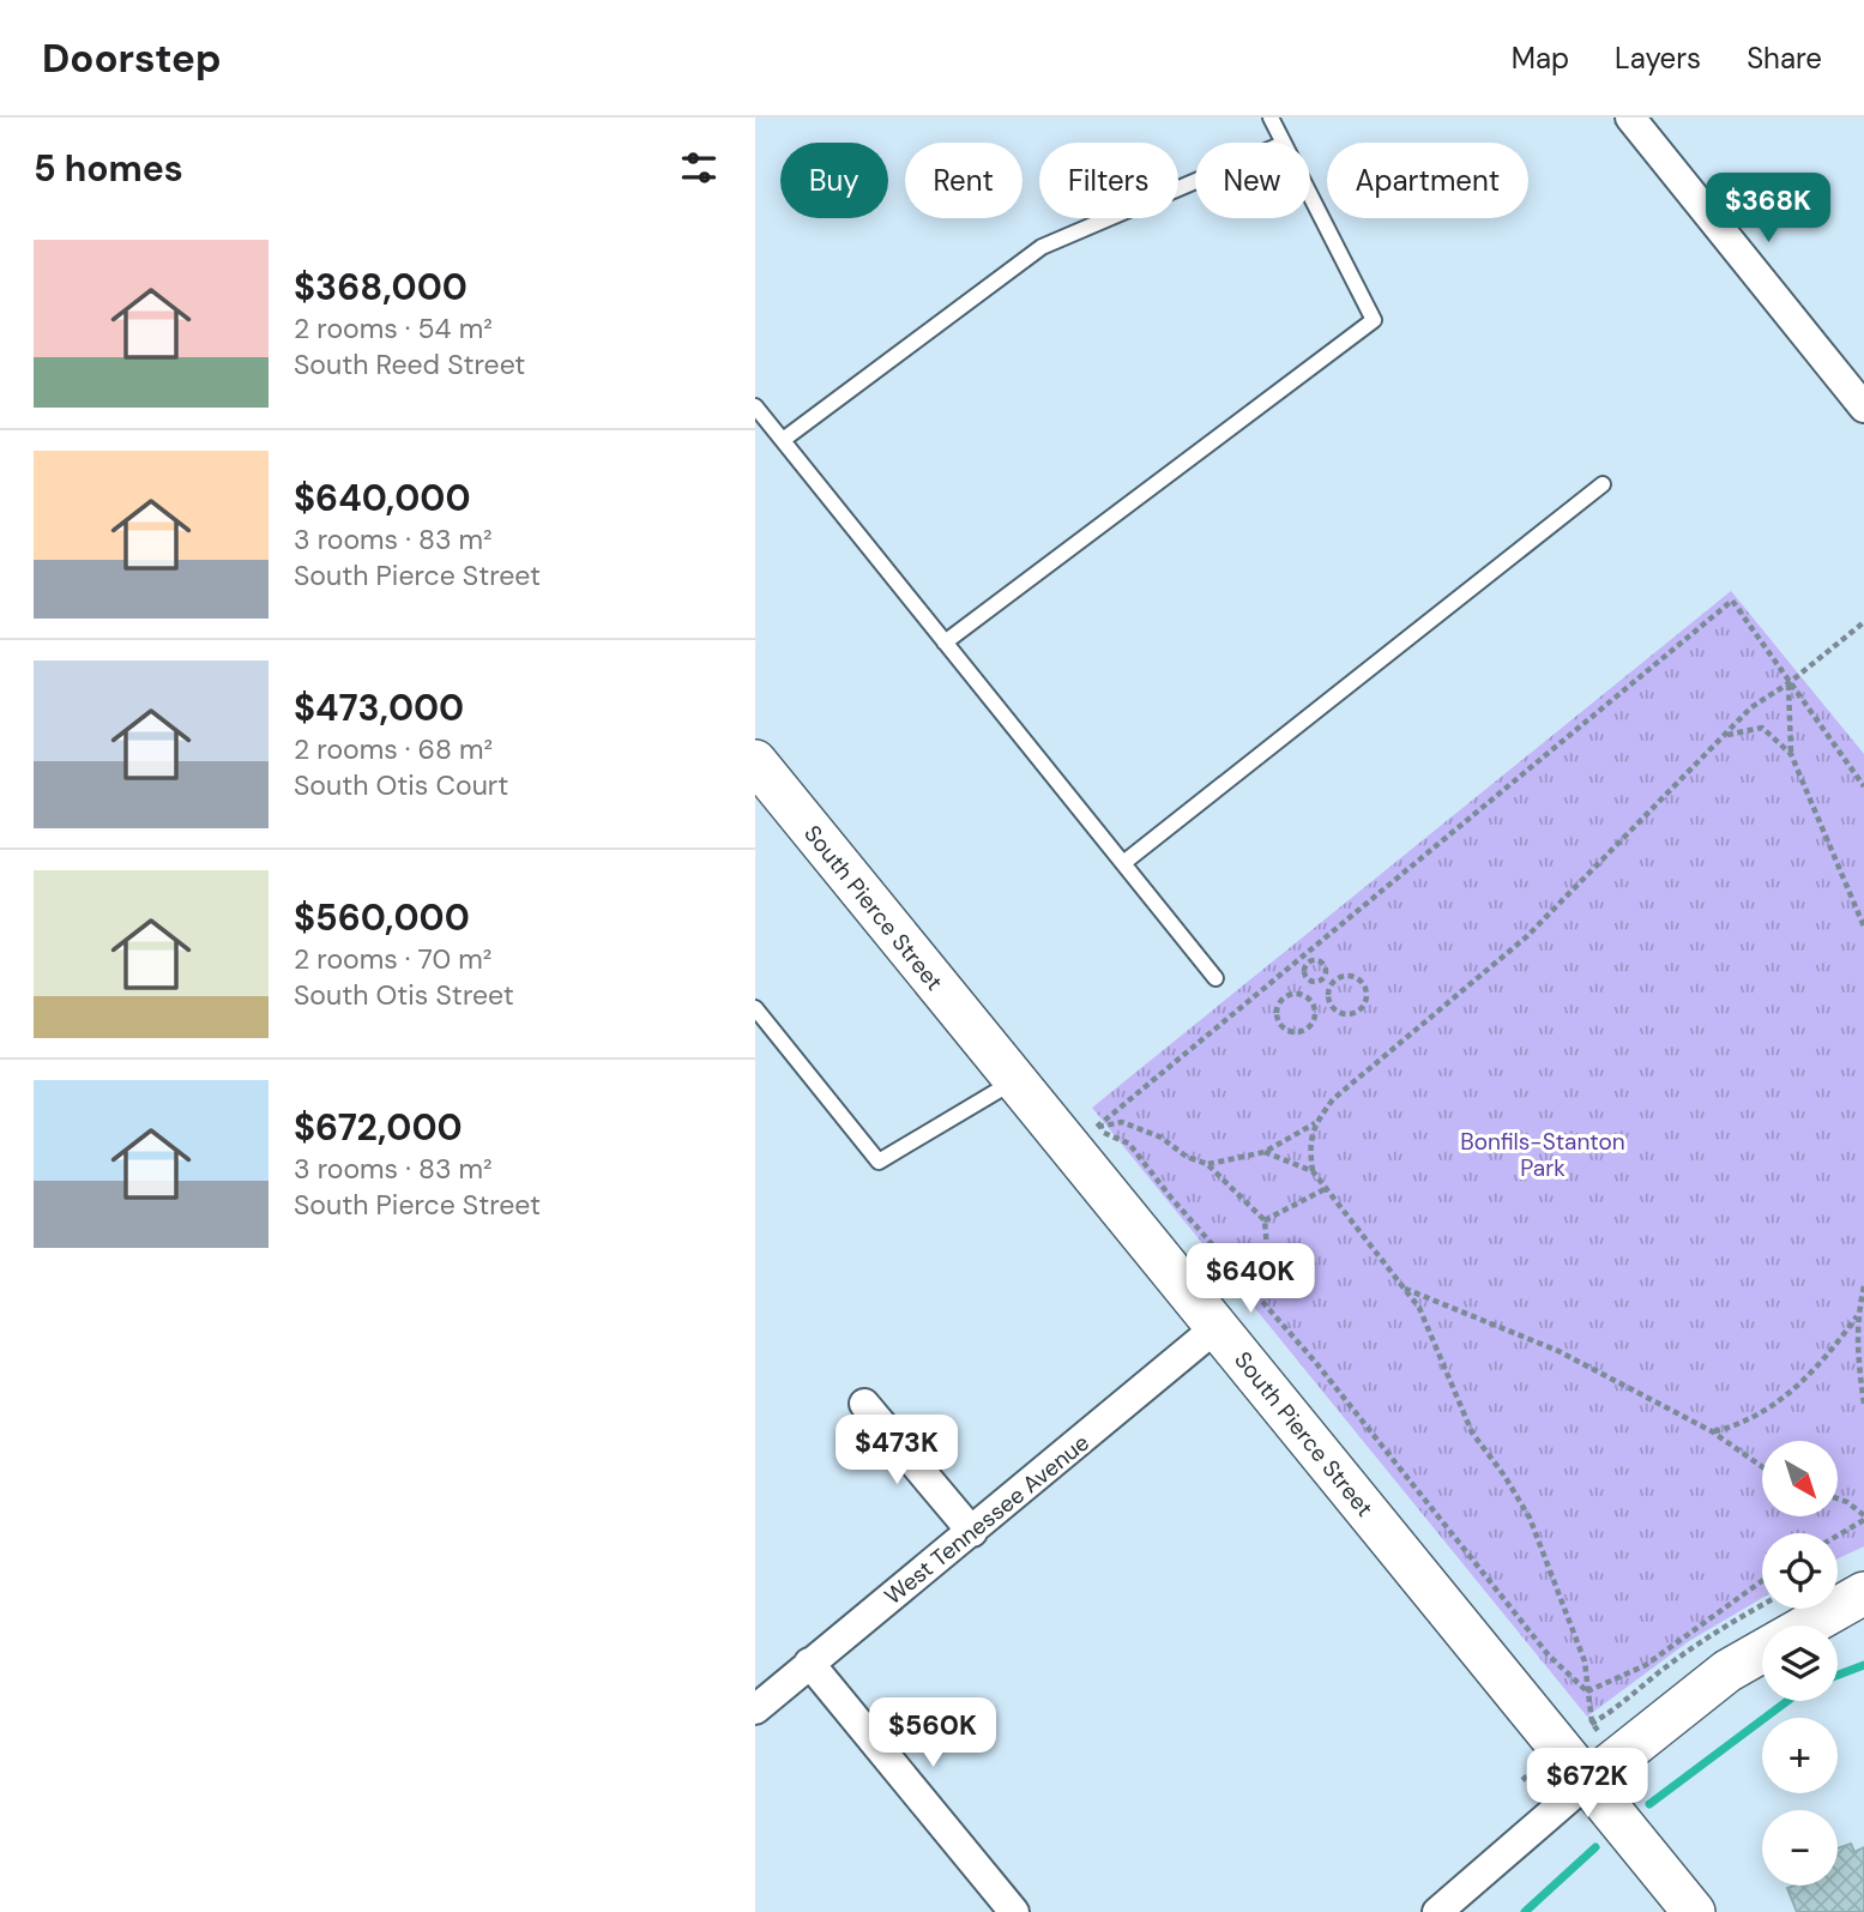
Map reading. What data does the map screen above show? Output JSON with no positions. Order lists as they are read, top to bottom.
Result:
{
  "streets": {
    "street": ["South Pierce Street", "West Tennessee Avenue"]
  },
  "crossings": [
    ["South Pierce Street", "West Tennessee Avenue"]
  ],
  "parks": ["Bonfils-Stanton Park"],
  "north": "bottom right",
  "page": {
    "header": "Doorstep",
    "nav": ["Map", "Layers", "Share"],
    "heading": "5 homes",
    "chip": [
      "Buy",
      "Rent",
      "Filters",
      "New",
      "Apartment"
    ],
    "price": [
      "$368K",
      "$640K",
      "$473K",
      "$560K",
      "$672K"
    ],
    "list": [
      {
        "name": "$368,000",
        "note": "2 rooms · 54 m² · South Reed Street"
      },
      {
        "name": "$640,000",
        "note": "3 rooms · 83 m² · South Pierce Street"
      },
      {
        "name": "$473,000",
        "note": "2 rooms · 68 m² · South Otis Court"
      },
      {
        "name": "$560,000",
        "note": "2 rooms · 70 m² · South Otis Street"
      },
      {
        "name": "$672,000",
        "note": "3 rooms · 83 m² · South Pierce Street"
      }
    ],
    "map_buttons": ["+", "−"]
  }
}
